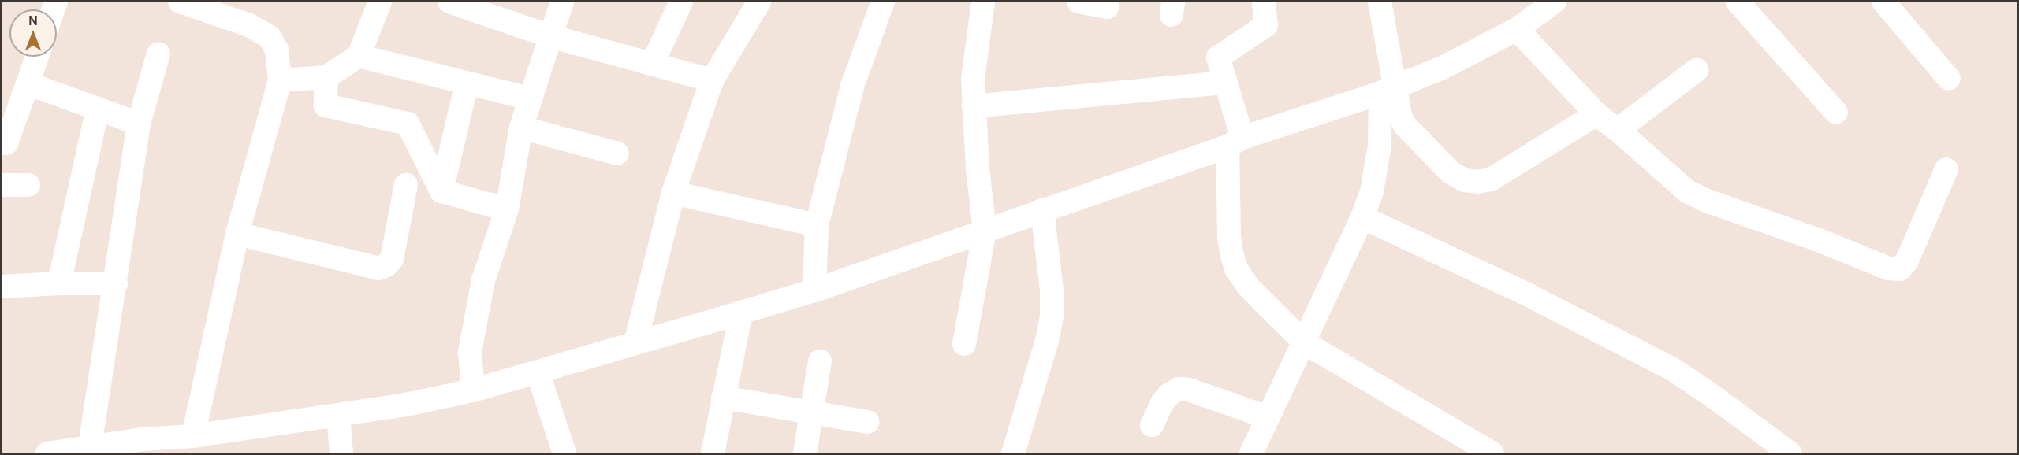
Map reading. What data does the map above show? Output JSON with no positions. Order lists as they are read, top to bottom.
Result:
{
  "north": "top"
}
